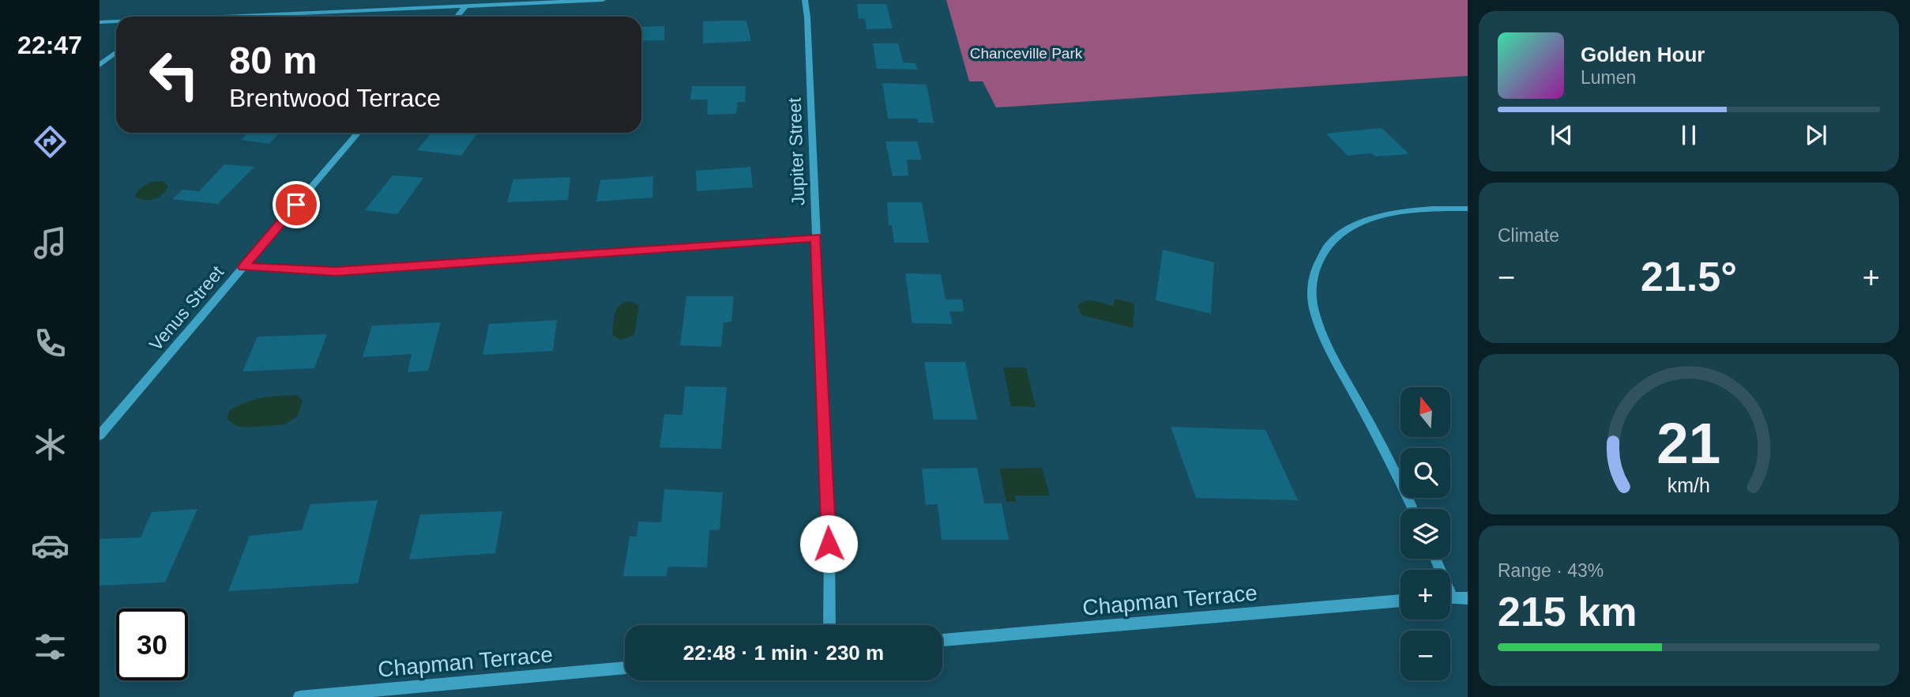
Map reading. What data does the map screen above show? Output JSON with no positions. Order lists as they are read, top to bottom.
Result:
{
  "streets": {
    "street": ["Jupiter Street", "Venus Street", "Chapman Terrace"]
  },
  "parks": ["Chanceville Park"],
  "north": "top",
  "page": {
    "tabs": "22:47",
    "turn": ["80 m", "Brentwood Terrace"],
    "song": ["Golden Hour", "Lumen"],
    "tile": [
      "Climate",
      ["Range · 43%", "215 km"]
    ],
    "heat": ["−", "21.5°", "+"],
    "map_buttons": ["+", "−"],
    "limit": "30",
    "trip": "22:48 · 1 min · 230 m",
    "gauge": ["21", "km/h"]
  }
}
